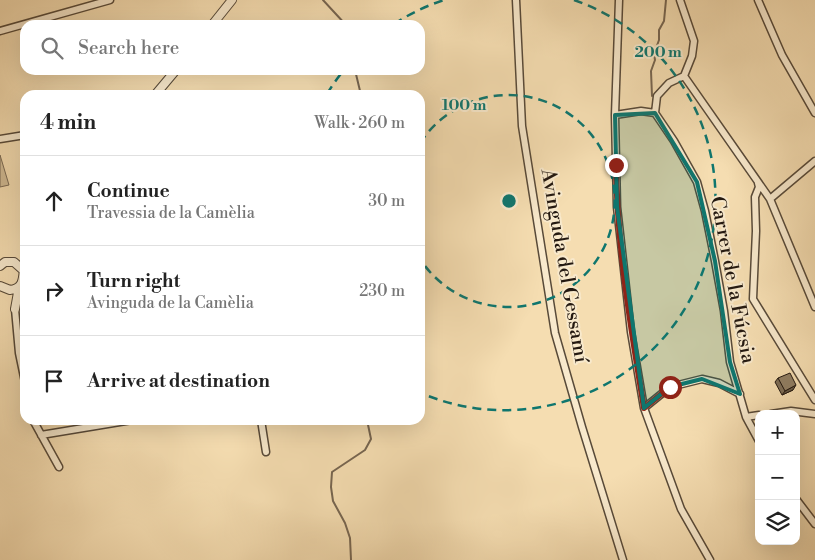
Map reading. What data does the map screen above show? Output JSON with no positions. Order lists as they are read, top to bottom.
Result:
{
  "streets": {
    "street": ["Avinguda del Gessamí", "Carrer de la Fúcsia"]
  },
  "page": {
    "search": "Search here",
    "heading": ["4 min", "Walk · 260 m"],
    "list": [
      ["Continue", "Travessia de la Camèlia", "30 m"],
      ["Turn right", "Avinguda de la Camèlia", "230 m"],
      "Arrive at destination"
    ],
    "map_buttons": ["+", "−"]
  },
  "rings": ["200 m", "100 m"]
}
